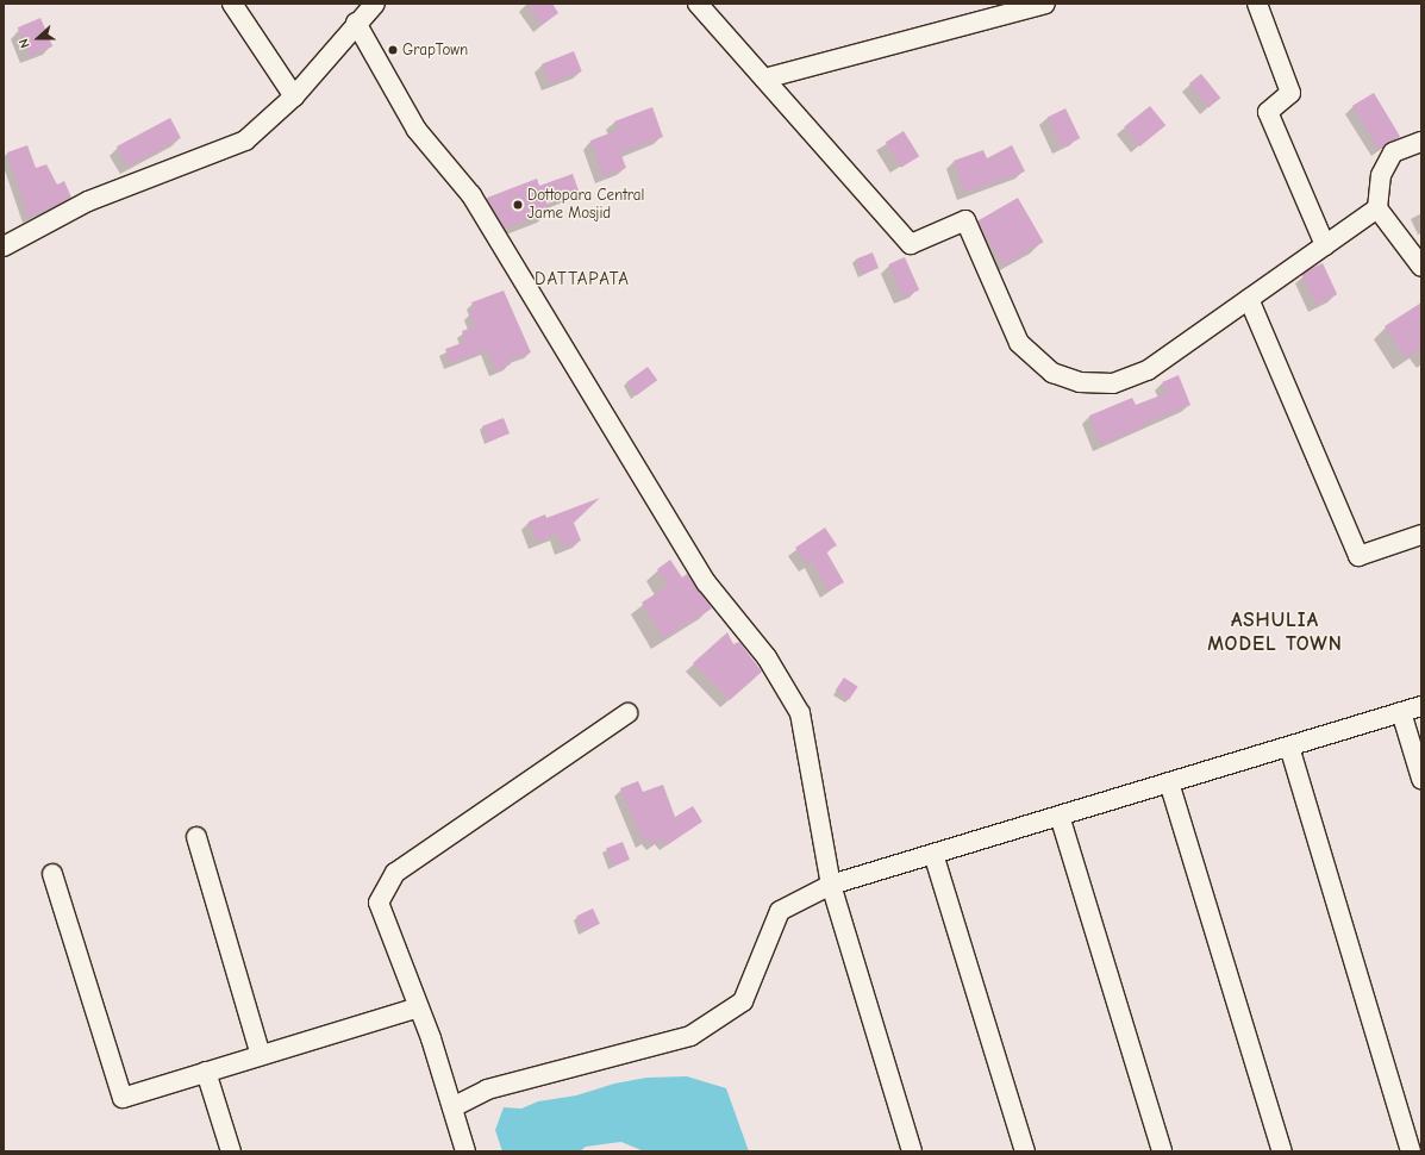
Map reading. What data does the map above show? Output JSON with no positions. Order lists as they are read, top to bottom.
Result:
{
  "districts": ["DATTAPATA", "ASHULIA MODEL TOWN"],
  "places": ["GrapTown", "Dottopara Central Jame Mosjid"],
  "north": "left"
}
